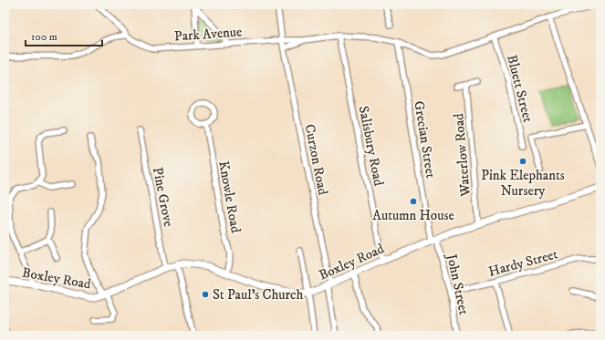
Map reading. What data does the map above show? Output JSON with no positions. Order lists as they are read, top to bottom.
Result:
{
  "streets": {
    "street": [
      "Park Avenue",
      "Bluett Street",
      "Grecian Street",
      "Salisbury Road",
      "Waterlow Road",
      "Curzon Road",
      "Pine Grove",
      "Knowle Road",
      "Boxley Road",
      "Hardy Street",
      "John Street"
    ]
  },
  "crossings": [
    ["Park Avenue", "Bluett Street"],
    ["Park Avenue", "Grecian Street"],
    ["Park Avenue", "Salisbury Road"],
    ["Park Avenue", "Curzon Road"],
    ["Grecian Street", "Boxley Road"],
    ["Grecian Street", "John Street"],
    ["Salisbury Road", "Boxley Road"],
    ["Waterlow Road", "Boxley Road"],
    ["Curzon Road", "Boxley Road"],
    ["Pine Grove", "Boxley Road"],
    ["Knowle Road", "Boxley Road"],
    ["Boxley Road", "John Street"],
    ["Hardy Street", "John Street"]
  ],
  "places": ["Pink Elephants Nursery", "Autumn House", "St Paul's Church"],
  "scale_bar": "100 m"
}
